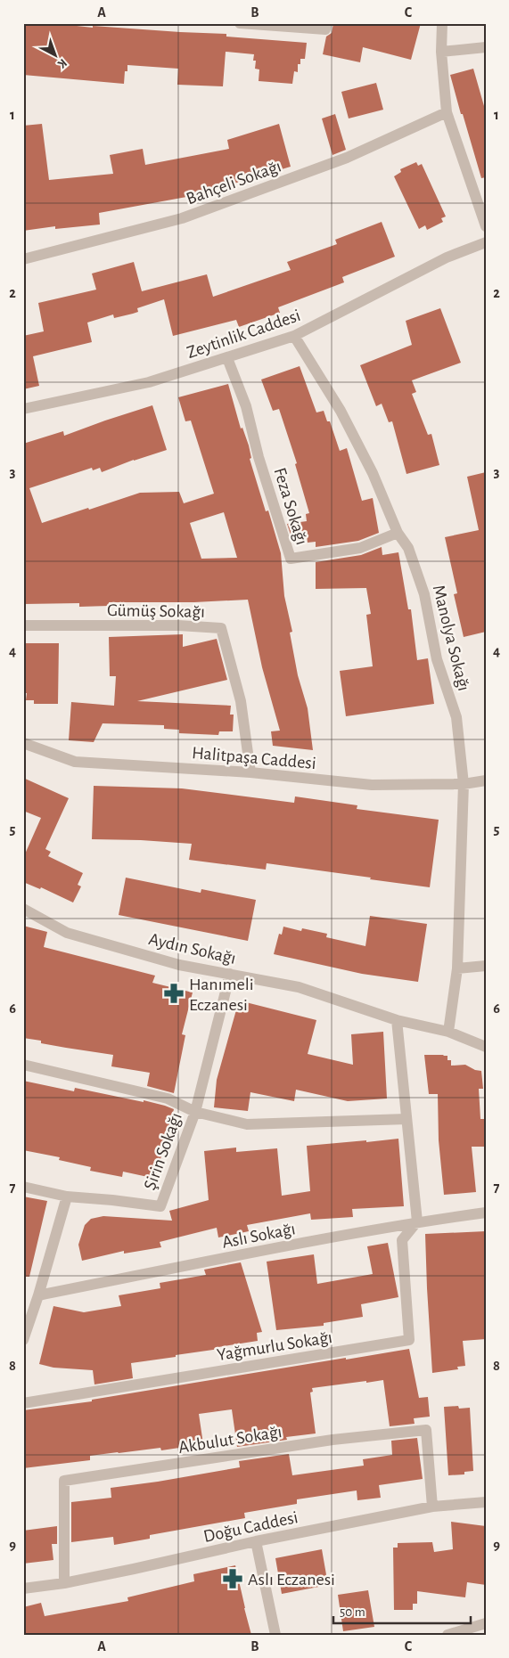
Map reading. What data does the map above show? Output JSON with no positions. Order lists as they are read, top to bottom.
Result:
{
  "streets": {
    "street": [
      "Bahçeli Sokağı",
      "Zeytinlik Caddesi",
      "Feza Sokağı",
      "Gümüş Sokağı",
      "Manolya Sokağı",
      "Halitpaşa Caddesi",
      "Aydın Sokağı",
      "Şirin Sokağı",
      "Aslı Sokağı",
      "Yağmurlu Sokağı",
      "Akbulut Sokağı",
      "Doğu Caddesi"
    ]
  },
  "crossings": [
    ["Zeytinlik Caddesi", "Feza Sokağı"],
    ["Zeytinlik Caddesi", "Manolya Sokağı"],
    ["Feza Sokağı", "Manolya Sokağı"],
    ["Gümüş Sokağı", "Halitpaşa Caddesi"],
    ["Manolya Sokağı", "Halitpaşa Caddesi"],
    ["Manolya Sokağı", "Aydın Sokağı"],
    ["Aydın Sokağı", "Şirin Sokağı"],
    ["Aslı Sokağı", "Yağmurlu Sokağı"],
    ["Akbulut Sokağı", "Doğu Caddesi"]
  ],
  "places": {
    "pharmacy": ["Hanımeli Eczanesi", "Aslı Eczanesi"]
  },
  "scale_bar": "50 m",
  "north": "bottom right",
  "grid": {
    "columns": ["A", "B", "C"],
    "rows": [
      "1",
      "2",
      "3",
      "4",
      "5",
      "6",
      "7",
      "8",
      "9"
    ]
  }
}
